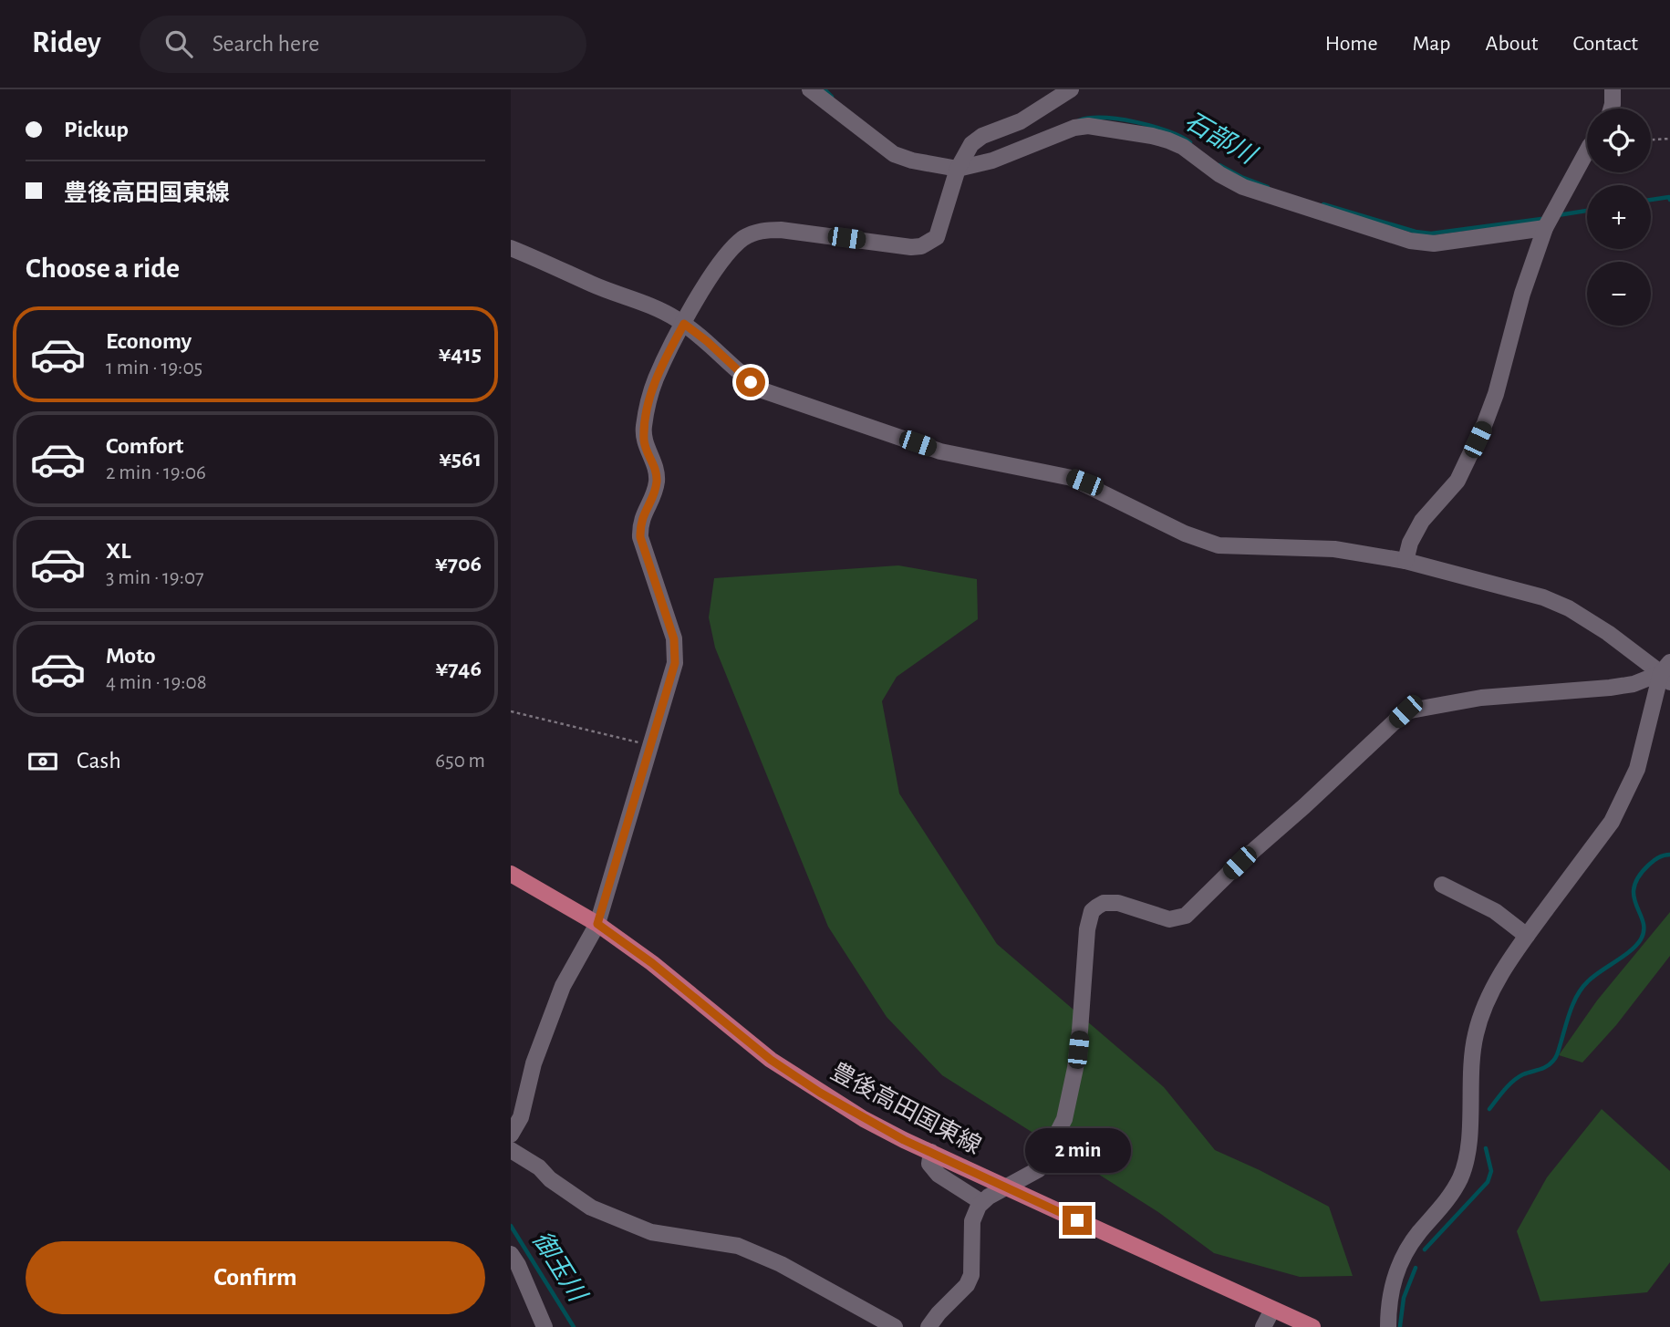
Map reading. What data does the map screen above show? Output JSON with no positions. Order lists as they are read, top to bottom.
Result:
{
  "streets": {
    "main road": ["豊後高田国東線"]
  },
  "water": ["石部川", "御玉川"],
  "page": {
    "header": "Ridey",
    "search": "Search here",
    "nav": [
      "Home",
      "Map",
      "About",
      "Contact"
    ],
    "banner": ["Pickup", "豊後高田国東線"],
    "map_buttons": ["+", "−"],
    "heading": "Choose a ride",
    "list": [
      {
        "name": "Economy",
        "note": "1 min · 19:05",
        "value": "¥415"
      },
      {
        "name": "Comfort",
        "note": "2 min · 19:06",
        "value": "¥561"
      },
      {
        "name": "XL",
        "note": "3 min · 19:07",
        "value": "¥706"
      },
      {
        "name": "Moto",
        "note": "4 min · 19:08",
        "value": "¥746"
      }
    ],
    "pay": ["Cash", "650 m"],
    "bubble": "2 min",
    "buttons": "Confirm"
  }
}
